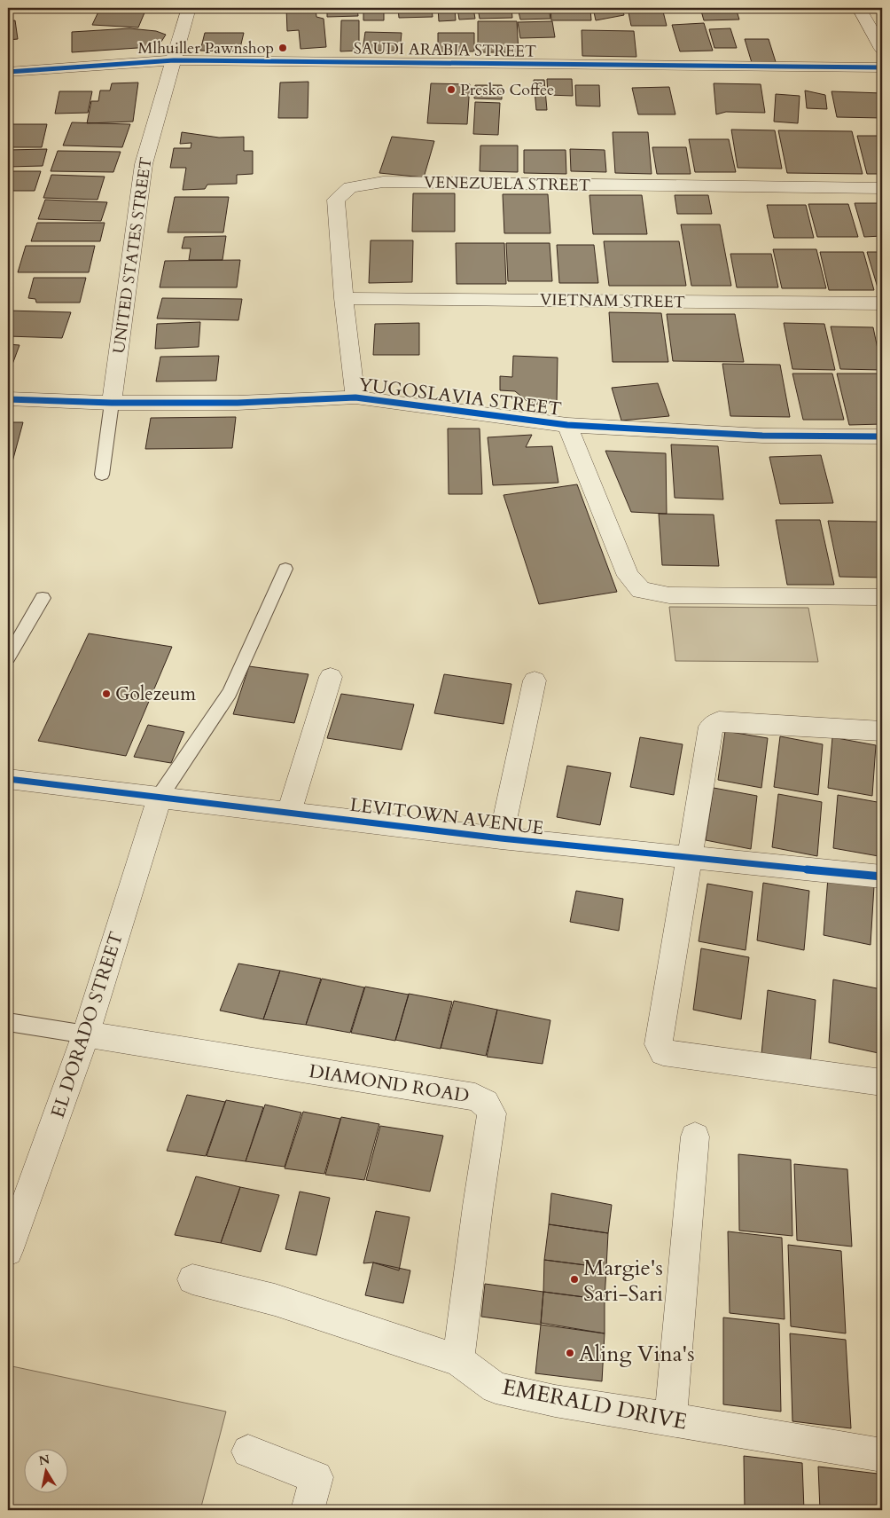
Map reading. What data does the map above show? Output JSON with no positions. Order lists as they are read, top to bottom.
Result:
{
  "streets": {
    "street": [
      "SAUDI ARABIA STREET",
      "VENEZUELA STREET",
      "UNITED STATES STREET",
      "VIETNAM STREET",
      "YUGOSLAVIA STREET",
      "LEVITOWN AVENUE",
      "EL DORADO STREET",
      "DIAMOND ROAD",
      "EMERALD DRIVE"
    ]
  },
  "crossings": [
    ["SAUDI ARABIA STREET", "UNITED STATES STREET"],
    ["VENEZUELA STREET", "VIETNAM STREET"],
    ["VENEZUELA STREET", "YUGOSLAVIA STREET"],
    ["UNITED STATES STREET", "YUGOSLAVIA STREET"],
    ["LEVITOWN AVENUE", "EL DORADO STREET"],
    ["EL DORADO STREET", "DIAMOND ROAD"],
    ["DIAMOND ROAD", "EMERALD DRIVE"]
  ],
  "places": [
    "Mlhuiller Pawnshop",
    "Presko Coffee",
    "Golezeum",
    "Margie's Sari-Sari",
    "Aling Vina's"
  ],
  "north": "top"
}
